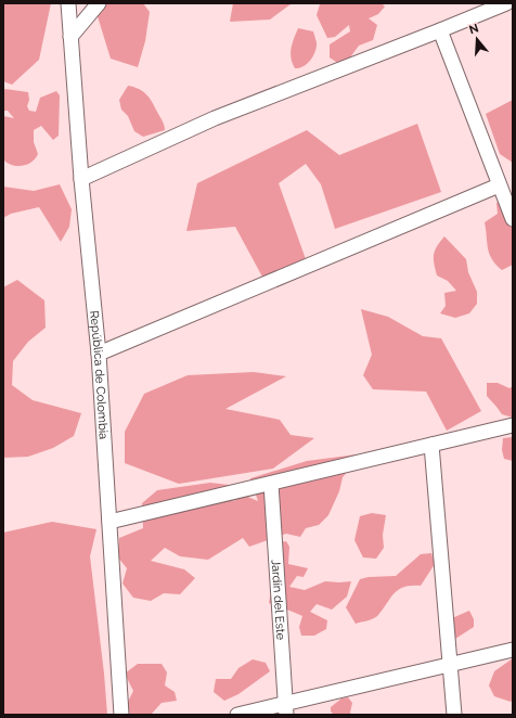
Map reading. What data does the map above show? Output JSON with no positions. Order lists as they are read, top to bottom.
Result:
{
  "streets": {
    "street": ["República de Colombia", "Jardín del Este"]
  },
  "north": "top"
}
